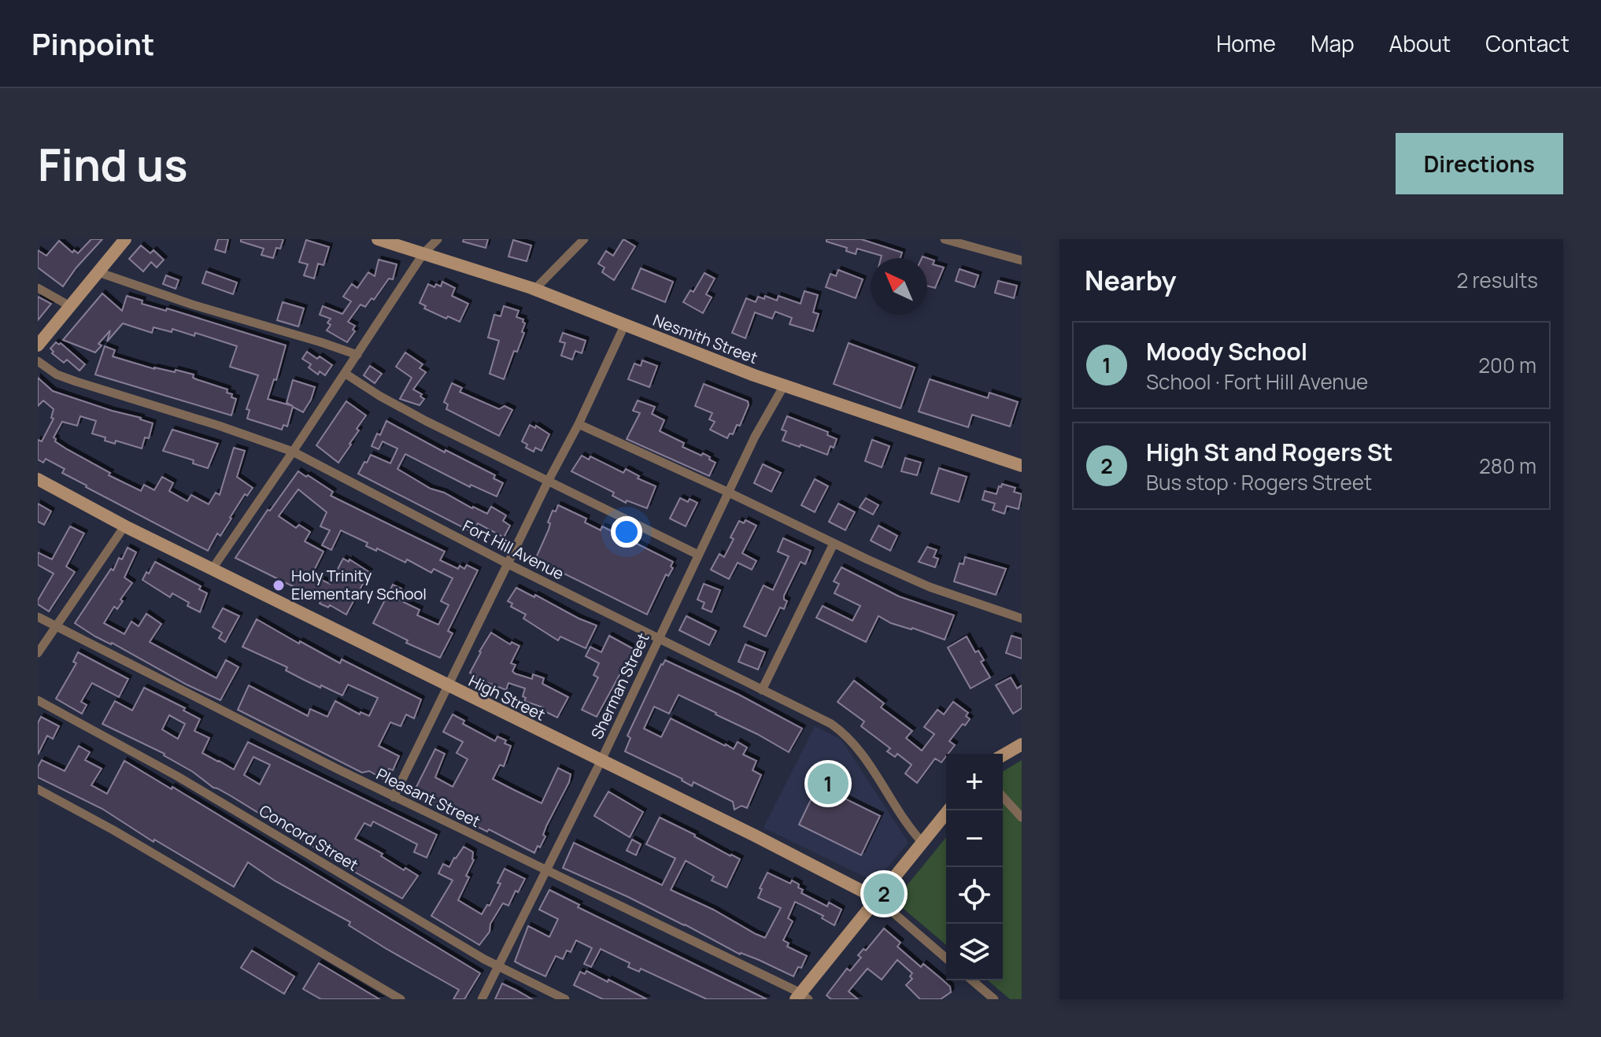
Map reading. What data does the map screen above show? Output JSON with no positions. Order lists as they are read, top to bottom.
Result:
{
  "streets": {
    "street": [
      "Nesmith Street",
      "Fort Hill Avenue",
      "Sherman Street",
      "High Street",
      "Pleasant Street",
      "Concord Street"
    ]
  },
  "crossings": [
    ["Nesmith Street", "Sherman Street"],
    ["Fort Hill Avenue", "Sherman Street"],
    ["Sherman Street", "High Street"],
    ["Sherman Street", "Pleasant Street"],
    ["Sherman Street", "Concord Street"]
  ],
  "places": ["Holy Trinity Elementary School"],
  "north": "top left",
  "page": {
    "header": "Pinpoint",
    "nav": [
      "Home",
      "Map",
      "About",
      "Contact"
    ],
    "buttons": "Directions",
    "title": "Find us",
    "heading": ["Nearby", "2 results"],
    "list": [
      {
        "mark": "1",
        "name": "Moody School",
        "note": "School · Fort Hill Avenue",
        "value": "200 m"
      },
      {
        "mark": "2",
        "name": "High St and Rogers St",
        "note": "Bus stop · Rogers Street",
        "value": "280 m"
      }
    ],
    "map_buttons": ["+", "−"],
    "pins": ["1", "2"]
  }
}
